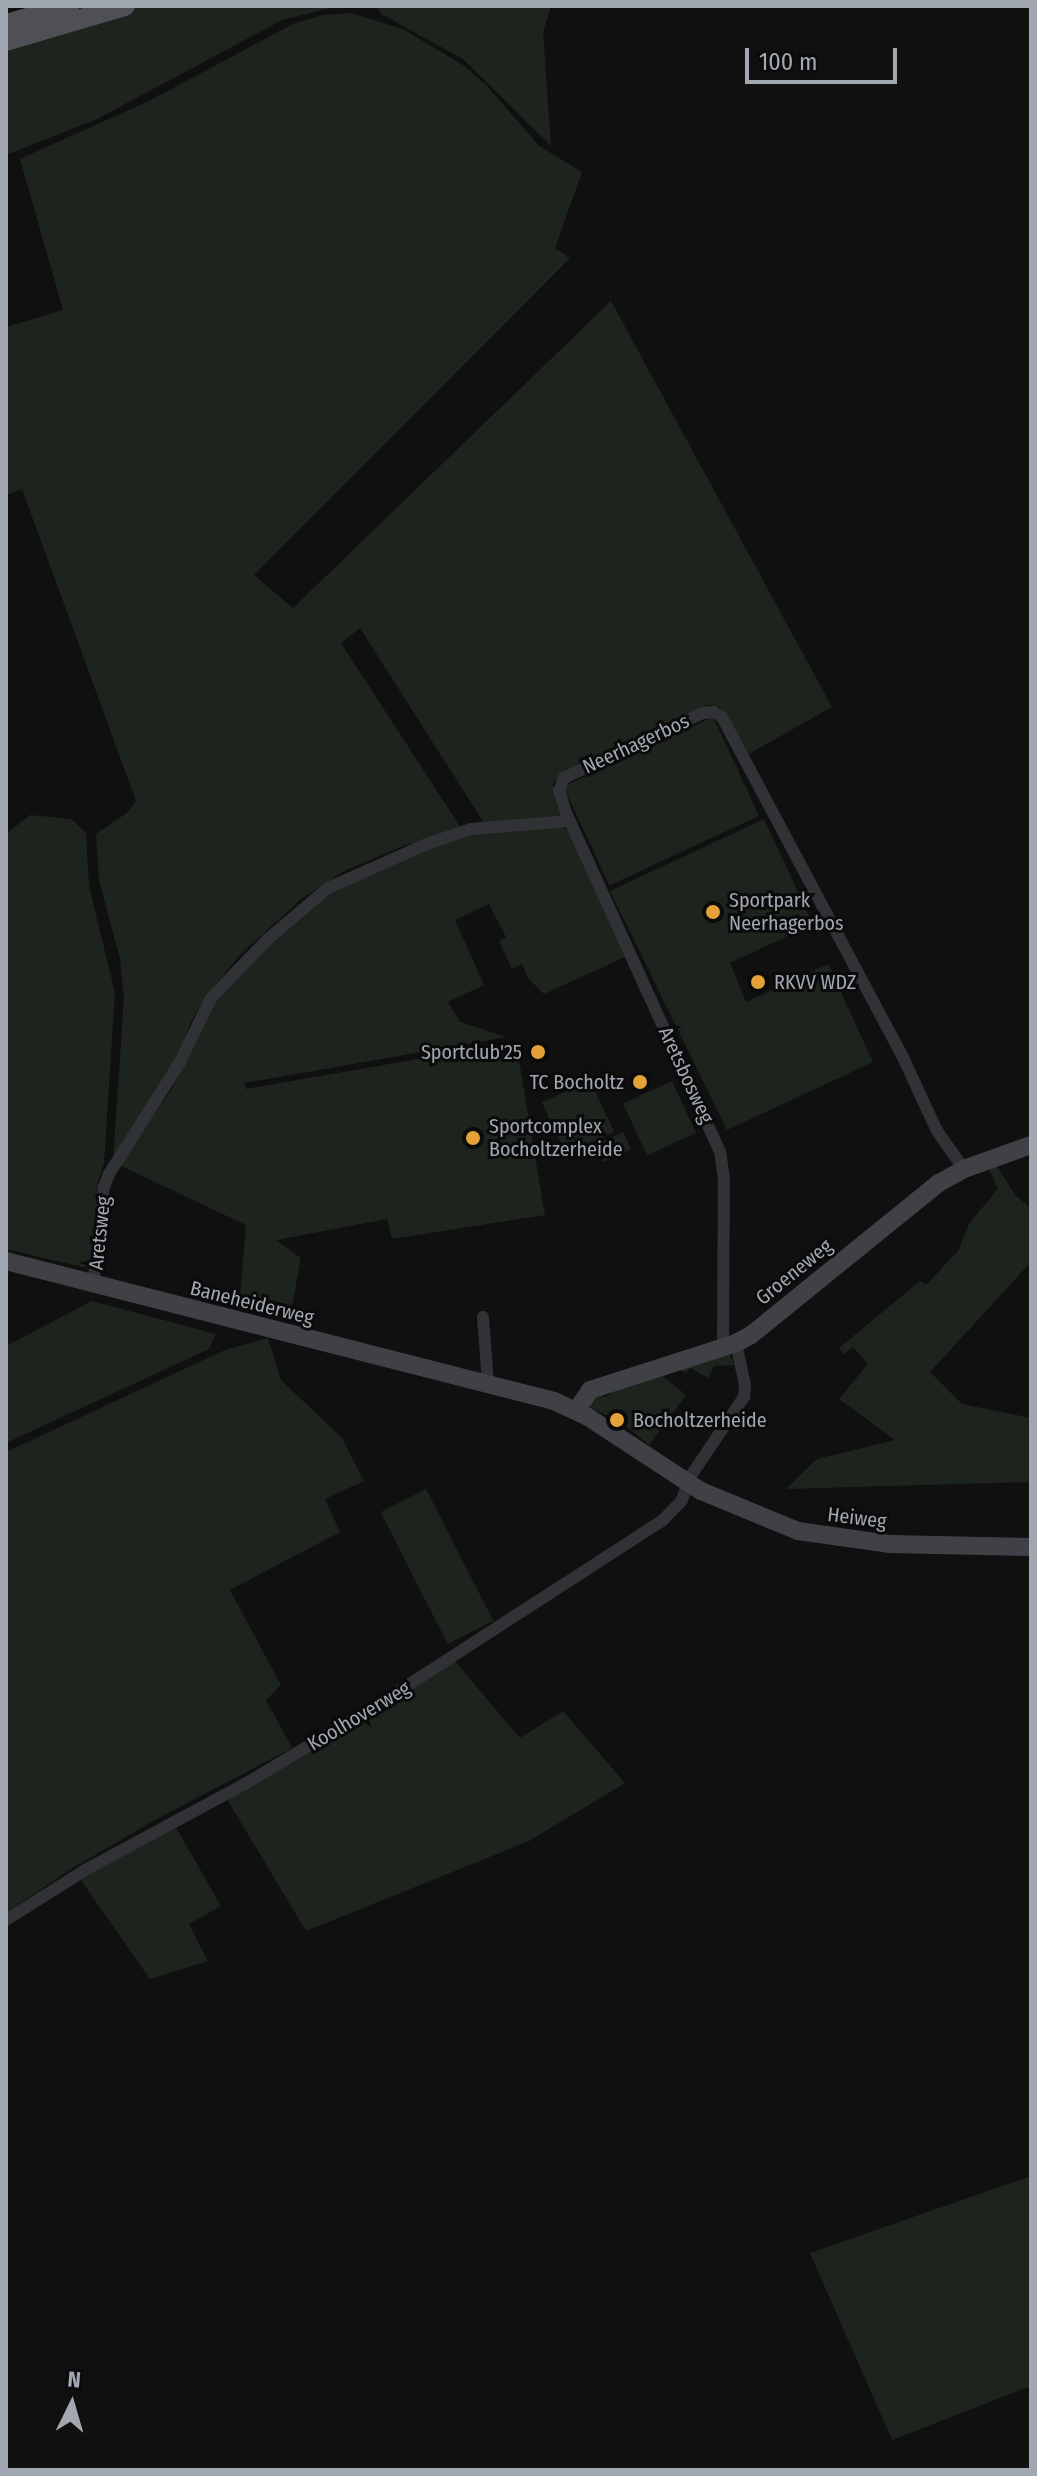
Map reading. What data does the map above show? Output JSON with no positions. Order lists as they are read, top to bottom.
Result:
{
  "streets": {
    "street": [
      "Neerhagerbos",
      "Aretsbosweg",
      "Aretsweg",
      "Groeneweg",
      "Baneheiderweg",
      "Heiweg",
      "Koolhoverweg"
    ]
  },
  "crossings": [
    ["Neerhagerbos", "Aretsbosweg"],
    ["Neerhagerbos", "Aretsweg"],
    ["Neerhagerbos", "Groeneweg"],
    ["Aretsbosweg", "Aretsweg"],
    ["Aretsbosweg", "Groeneweg"],
    ["Aretsbosweg", "Koolhoverweg"],
    ["Aretsweg", "Baneheiderweg"],
    ["Groeneweg", "Baneheiderweg"],
    ["Groeneweg", "Koolhoverweg"],
    ["Baneheiderweg", "Heiweg"],
    ["Baneheiderweg", "Koolhoverweg"],
    ["Heiweg", "Koolhoverweg"]
  ],
  "places": [
    "Sportpark Neerhagerbos",
    "RKVV WDZ",
    "Sportclub'25",
    "TC Bocholtz",
    "Sportcomplex Bocholtzerheide",
    "Bocholtzerheide"
  ],
  "scale_bar": "100 m",
  "north": "top"
}
